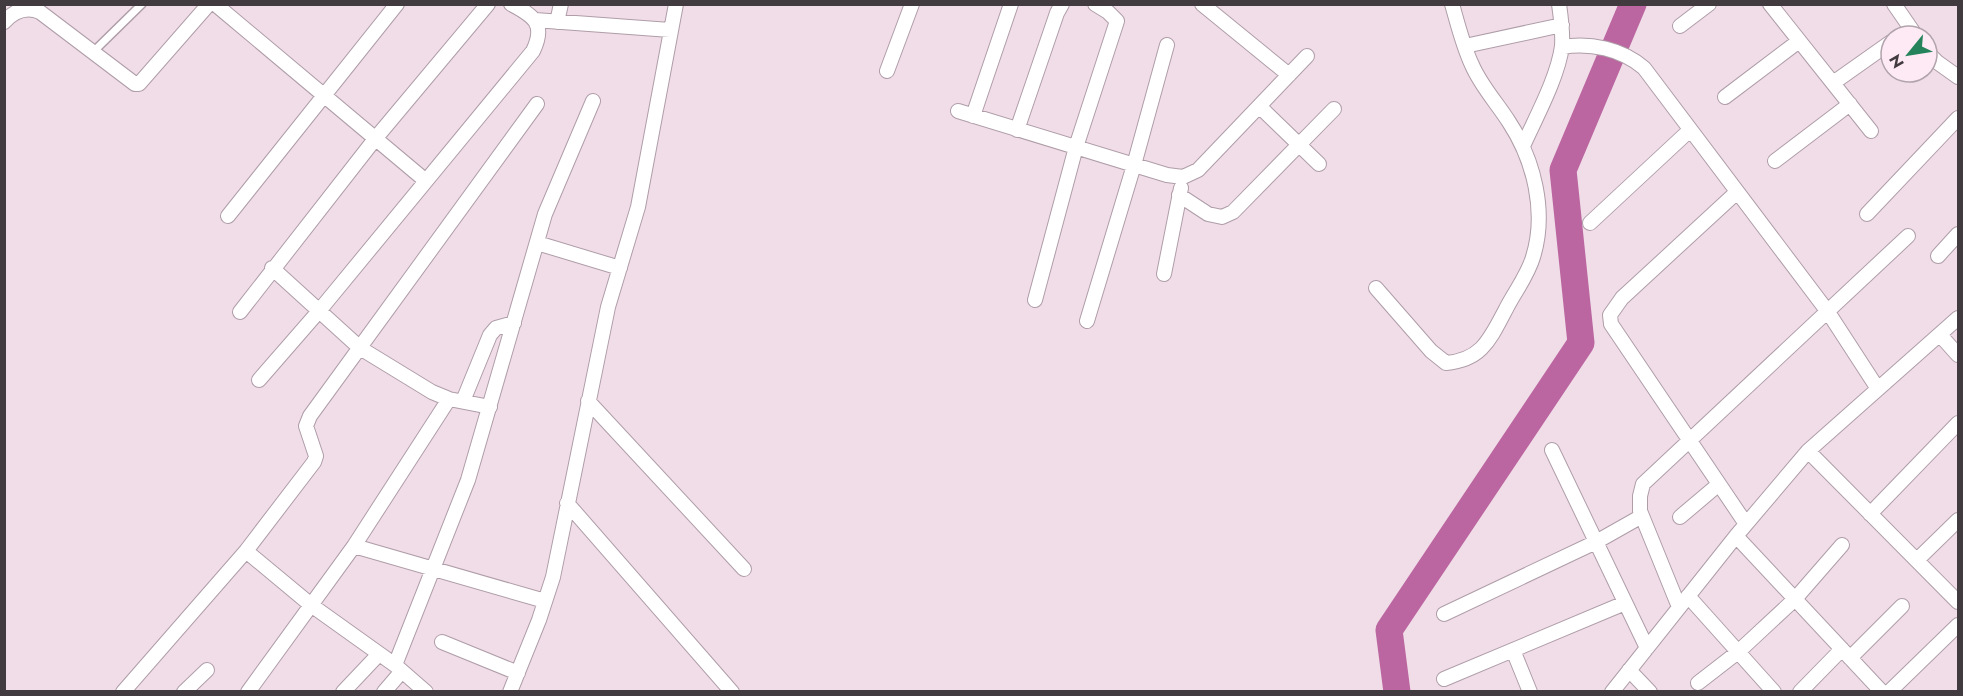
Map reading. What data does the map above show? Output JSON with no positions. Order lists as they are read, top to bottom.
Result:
{
  "north": "bottom left"
}
